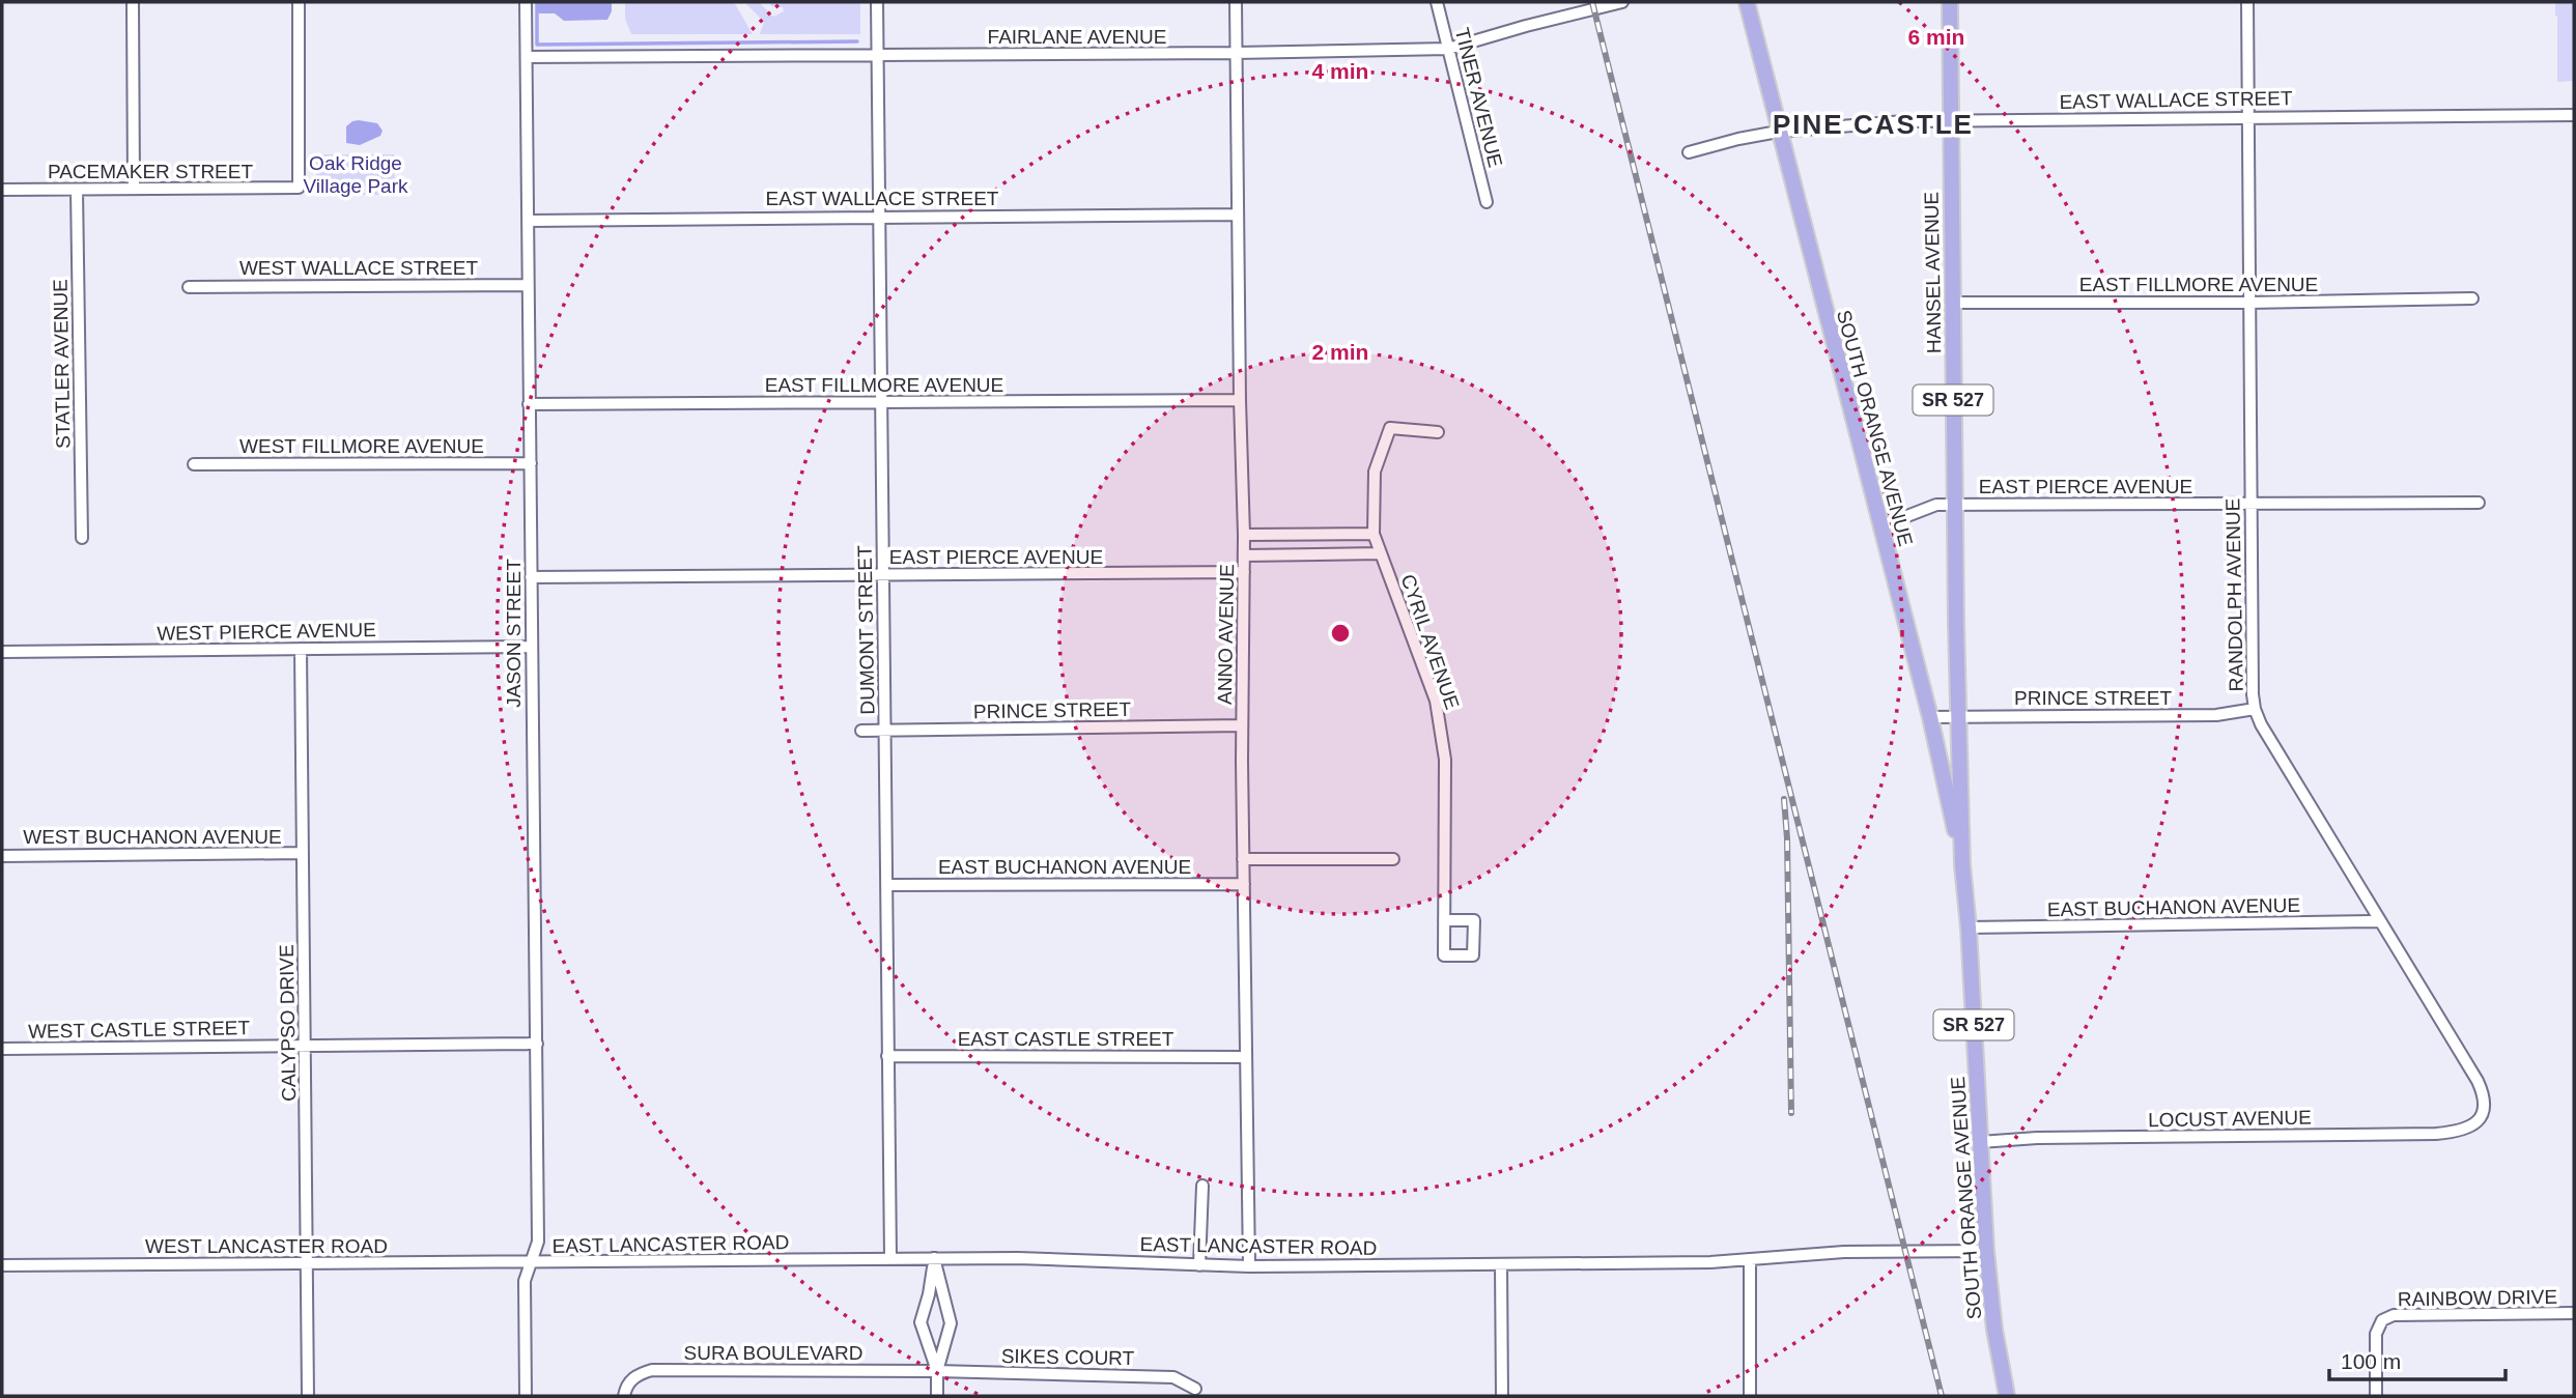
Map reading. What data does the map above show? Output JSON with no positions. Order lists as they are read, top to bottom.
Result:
{
  "streets": {
    "main road": ["HANSEL AVENUE", "SR 527", "SOUTH ORANGE AVENUE"],
    "street": [
      "FAIRLANE AVENUE",
      "TINER AVENUE",
      "EAST WALLACE STREET",
      "PACEMAKER STREET",
      "WEST WALLACE STREET",
      "EAST FILLMORE AVENUE",
      "STATLER AVENUE",
      "WEST FILLMORE AVENUE",
      "EAST PIERCE AVENUE",
      "RANDOLPH AVENUE",
      "DUMONT STREET",
      "WEST PIERCE AVENUE",
      "JASON STREET",
      "ANNO AVENUE",
      "CYRIL AVENUE",
      "PRINCE STREET",
      "WEST BUCHANON AVENUE",
      "EAST BUCHANON AVENUE",
      "CALYPSO DRIVE",
      "WEST CASTLE STREET",
      "EAST CASTLE STREET",
      "LOCUST AVENUE",
      "EAST LANCASTER ROAD",
      "WEST LANCASTER ROAD",
      "RAINBOW DRIVE",
      "SURA BOULEVARD",
      "SIKES COURT"
    ]
  },
  "crossings": [
    ["FAIRLANE AVENUE", "TINER AVENUE"],
    ["FAIRLANE AVENUE", "DUMONT STREET"],
    ["FAIRLANE AVENUE", "JASON STREET"],
    ["FAIRLANE AVENUE", "ANNO AVENUE"],
    ["EAST WALLACE STREET", "HANSEL AVENUE"],
    ["EAST WALLACE STREET", "SOUTH ORANGE AVENUE"],
    ["EAST WALLACE STREET", "RANDOLPH AVENUE"],
    ["EAST WALLACE STREET", "DUMONT STREET"],
    ["EAST WALLACE STREET", "JASON STREET"],
    ["EAST WALLACE STREET", "ANNO AVENUE"],
    ["PACEMAKER STREET", "STATLER AVENUE"],
    ["WEST WALLACE STREET", "JASON STREET"],
    ["HANSEL AVENUE", "EAST FILLMORE AVENUE"],
    ["HANSEL AVENUE", "SOUTH ORANGE AVENUE"],
    ["HANSEL AVENUE", "EAST PIERCE AVENUE"],
    ["HANSEL AVENUE", "PRINCE STREET"],
    ["EAST FILLMORE AVENUE", "RANDOLPH AVENUE"],
    ["EAST FILLMORE AVENUE", "DUMONT STREET"],
    ["EAST FILLMORE AVENUE", "JASON STREET"],
    ["EAST FILLMORE AVENUE", "ANNO AVENUE"],
    ["SOUTH ORANGE AVENUE", "EAST PIERCE AVENUE"],
    ["SOUTH ORANGE AVENUE", "PRINCE STREET"],
    ["SOUTH ORANGE AVENUE", "EAST BUCHANON AVENUE"],
    ["SOUTH ORANGE AVENUE", "LOCUST AVENUE"],
    ["SOUTH ORANGE AVENUE", "EAST LANCASTER ROAD"],
    ["WEST FILLMORE AVENUE", "JASON STREET"],
    ["EAST PIERCE AVENUE", "RANDOLPH AVENUE"],
    ["EAST PIERCE AVENUE", "DUMONT STREET"],
    ["EAST PIERCE AVENUE", "JASON STREET"],
    ["EAST PIERCE AVENUE", "ANNO AVENUE"],
    ["RANDOLPH AVENUE", "PRINCE STREET"],
    ["RANDOLPH AVENUE", "EAST BUCHANON AVENUE"],
    ["RANDOLPH AVENUE", "LOCUST AVENUE"],
    ["DUMONT STREET", "PRINCE STREET"],
    ["DUMONT STREET", "EAST BUCHANON AVENUE"],
    ["DUMONT STREET", "EAST CASTLE STREET"],
    ["DUMONT STREET", "EAST LANCASTER ROAD"],
    ["WEST PIERCE AVENUE", "JASON STREET"],
    ["WEST PIERCE AVENUE", "CALYPSO DRIVE"],
    ["JASON STREET", "WEST CASTLE STREET"],
    ["JASON STREET", "EAST LANCASTER ROAD"],
    ["JASON STREET", "WEST LANCASTER ROAD"],
    ["ANNO AVENUE", "PRINCE STREET"],
    ["ANNO AVENUE", "EAST BUCHANON AVENUE"],
    ["ANNO AVENUE", "EAST CASTLE STREET"],
    ["ANNO AVENUE", "EAST LANCASTER ROAD"],
    ["WEST BUCHANON AVENUE", "CALYPSO DRIVE"],
    ["CALYPSO DRIVE", "WEST CASTLE STREET"],
    ["CALYPSO DRIVE", "WEST LANCASTER ROAD"],
    ["EAST LANCASTER ROAD", "WEST LANCASTER ROAD"],
    ["SURA BOULEVARD", "SIKES COURT"]
  ],
  "districts": ["PINE CASTLE"],
  "parks": ["Oak Ridge Village Park"],
  "scale_bar": "100 m",
  "rings": ["6 min", "4 min", "2 min"]
}
